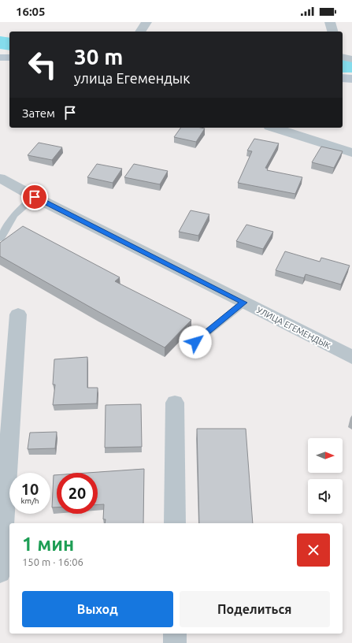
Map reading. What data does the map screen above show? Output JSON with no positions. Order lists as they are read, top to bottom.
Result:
{
  "streets": {
    "street": ["УЛИЦА ЕГЕМЕНДЫК"]
  },
  "north": "right",
  "page": {
    "status": "16:05",
    "turn": ["30 m", "улица Егемендык"],
    "then": "Затем",
    "speed": "10 km/h",
    "limit": "20",
    "heading": ["1 мин", "150 m · 16:06"],
    "buttons": ["Выход", "Поделиться"]
  }
}
